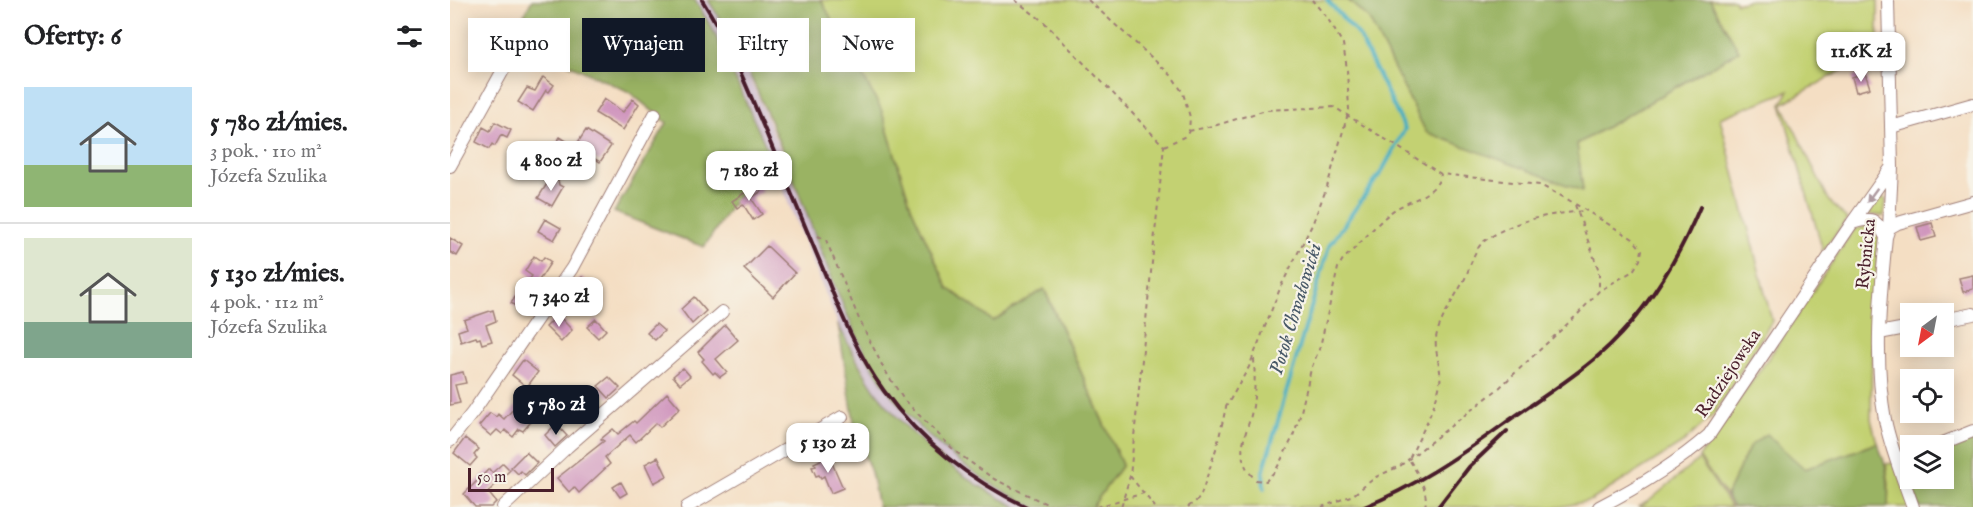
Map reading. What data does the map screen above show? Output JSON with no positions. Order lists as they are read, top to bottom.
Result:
{
  "streets": {
    "street": ["Rybnicka", "Radziejowska"]
  },
  "crossings": [
    ["Rybnicka", "Radziejowska"]
  ],
  "water": ["Potok Chwałowicki"],
  "scale_bar": "50 m",
  "north": "bottom left",
  "page": {
    "heading": "Oferty: 6",
    "chip": [
      "Kupno",
      "Wynajem",
      "Filtry",
      "Nowe"
    ],
    "price": [
      "11.6K zł",
      "4 800 zł",
      "7 180 zł",
      "7 340 zł",
      "5 780 zł",
      "5 130 zł"
    ],
    "list": [
      {
        "name": "5 780 zł/mies.",
        "note": "3 pok. · 110 m² · Józefa Szulika"
      },
      {
        "name": "5 130 zł/mies.",
        "note": "4 pok. · 112 m² · Józefa Szulika"
      }
    ],
    "scale": "50 m"
  }
}
